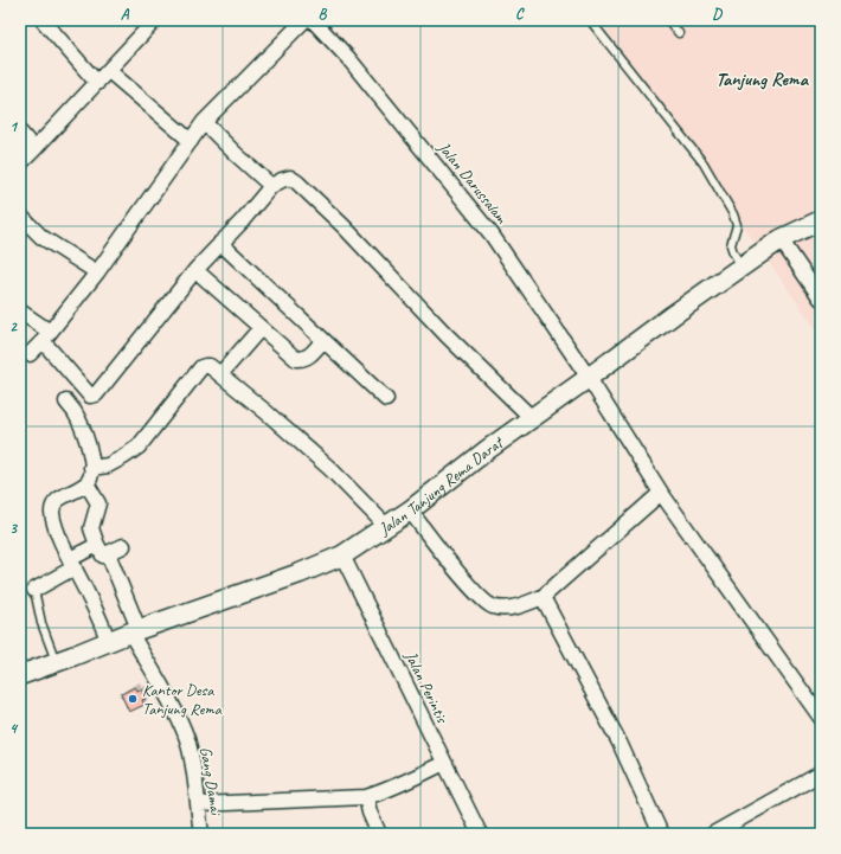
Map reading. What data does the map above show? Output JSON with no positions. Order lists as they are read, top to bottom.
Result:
{
  "streets": {
    "street": [
      "Jalan Darussalam",
      "Jalan Tanjung Rema Darat",
      "Jalan Perintis",
      "Gang Damai"
    ]
  },
  "crossings": [
    ["Jalan Darussalam", "Jalan Tanjung Rema Darat"],
    ["Jalan Tanjung Rema Darat", "Jalan Perintis"],
    ["Jalan Tanjung Rema Darat", "Gang Damai"]
  ],
  "districts": ["Tanjung Rema"],
  "places": ["Kantor Desa Tanjung Rema"],
  "grid": {
    "columns": [
      "A",
      "B",
      "C",
      "D"
    ],
    "rows": [
      "1",
      "2",
      "3",
      "4"
    ]
  }
}
